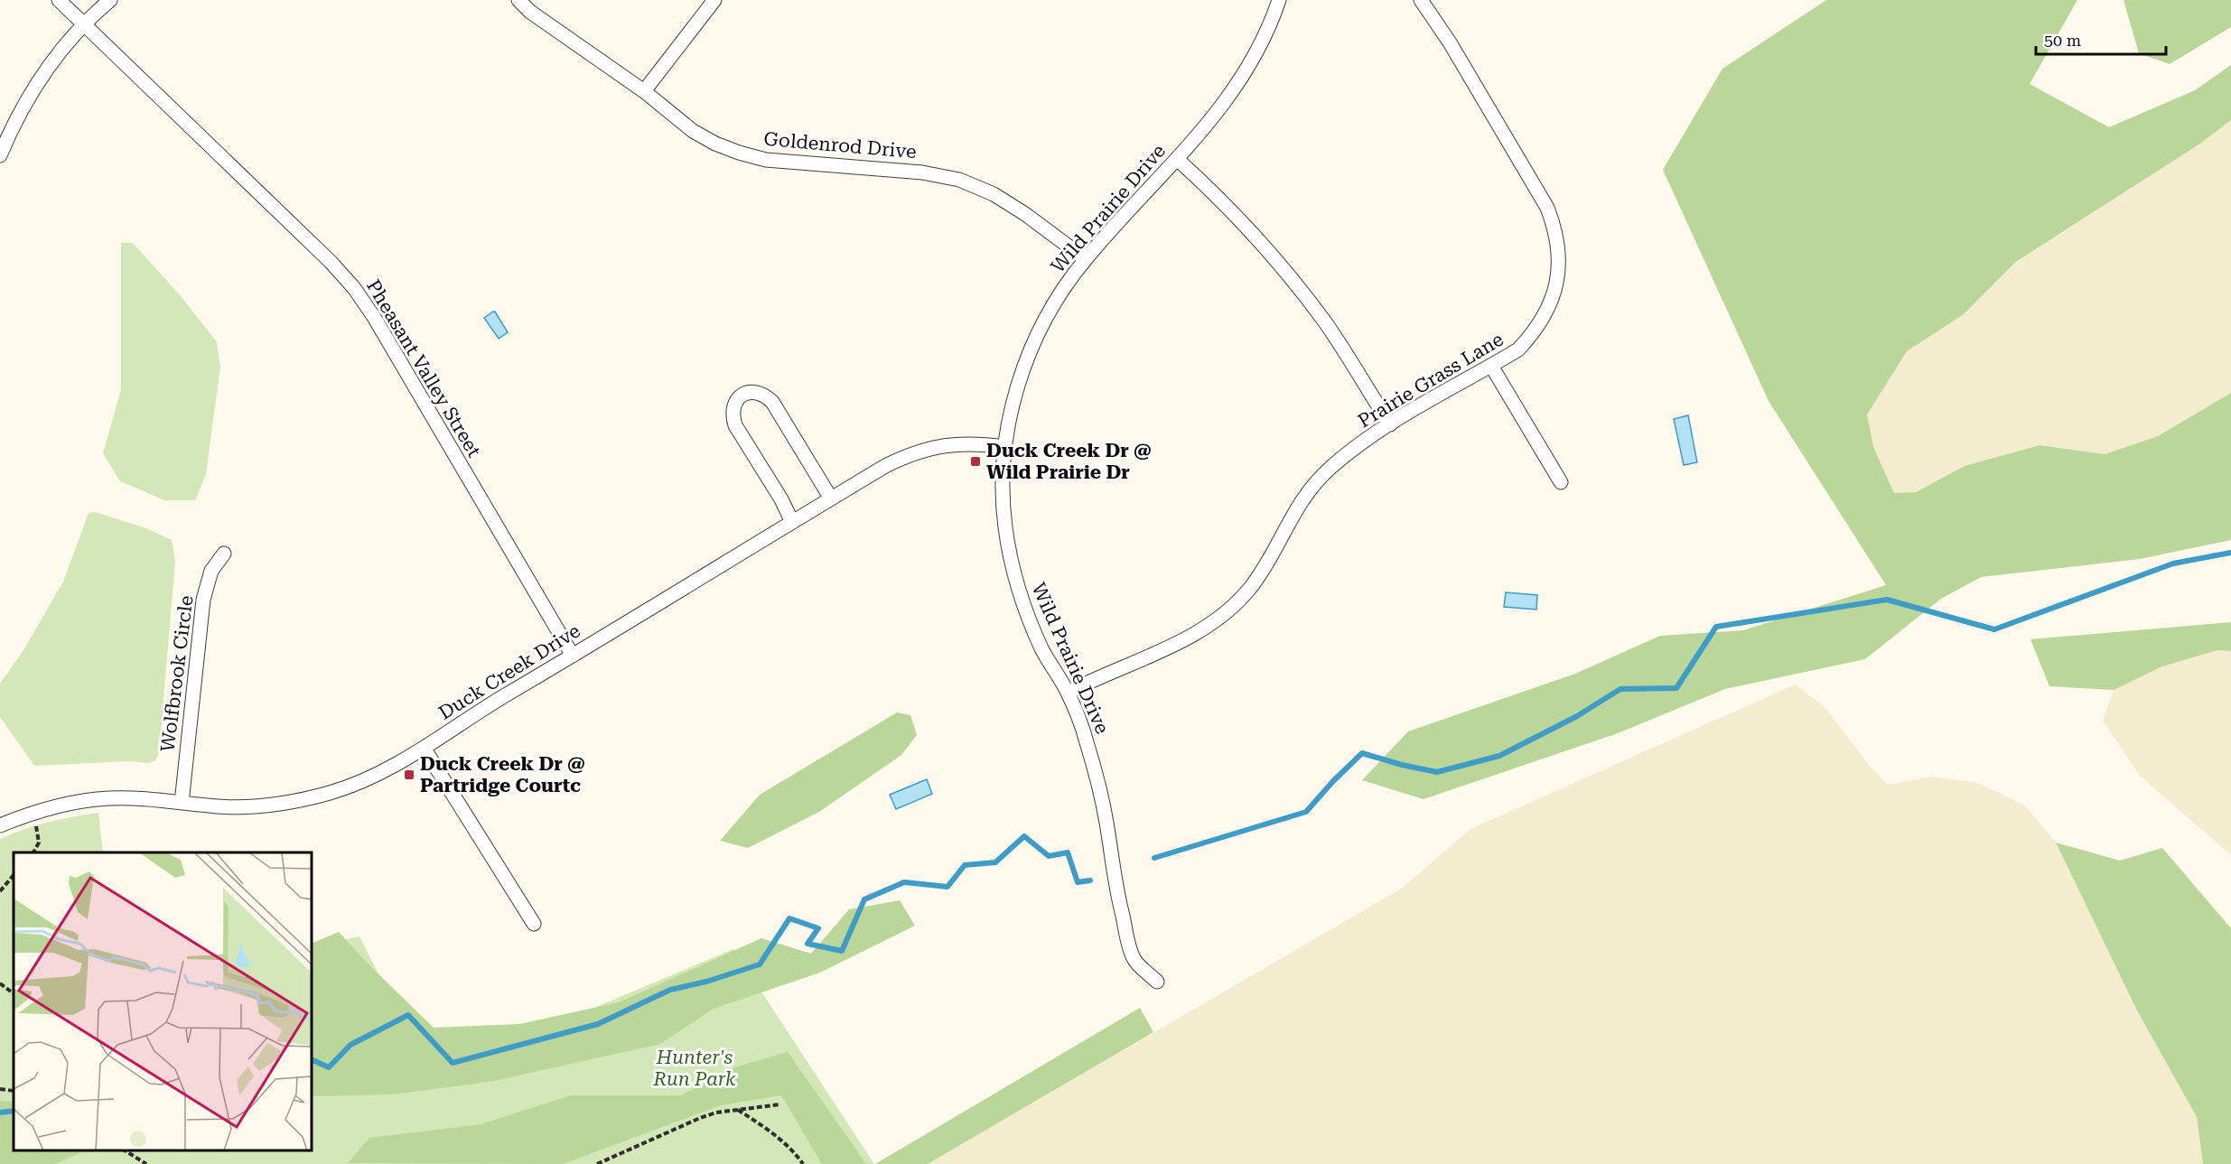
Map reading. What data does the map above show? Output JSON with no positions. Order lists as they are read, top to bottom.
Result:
{
  "streets": {
    "street": [
      "Goldenrod Drive",
      "Wild Prairie Drive",
      "Pheasant Valley Street",
      "Prairie Grass Lane",
      "Duck Creek Drive",
      "Wolfbrook Circle"
    ]
  },
  "crossings": [
    ["Goldenrod Drive", "Wild Prairie Drive"],
    ["Wild Prairie Drive", "Prairie Grass Lane"],
    ["Wild Prairie Drive", "Duck Creek Drive"],
    ["Pheasant Valley Street", "Duck Creek Drive"],
    ["Duck Creek Drive", "Wolfbrook Circle"]
  ],
  "parks": ["Hunter's Run Park"],
  "places": {
    "transit": ["Duck Creek Dr @ Wild Prairie Dr", "Duck Creek Dr @ Partridge Courtc"]
  },
  "scale_bar": "50 m"
}
